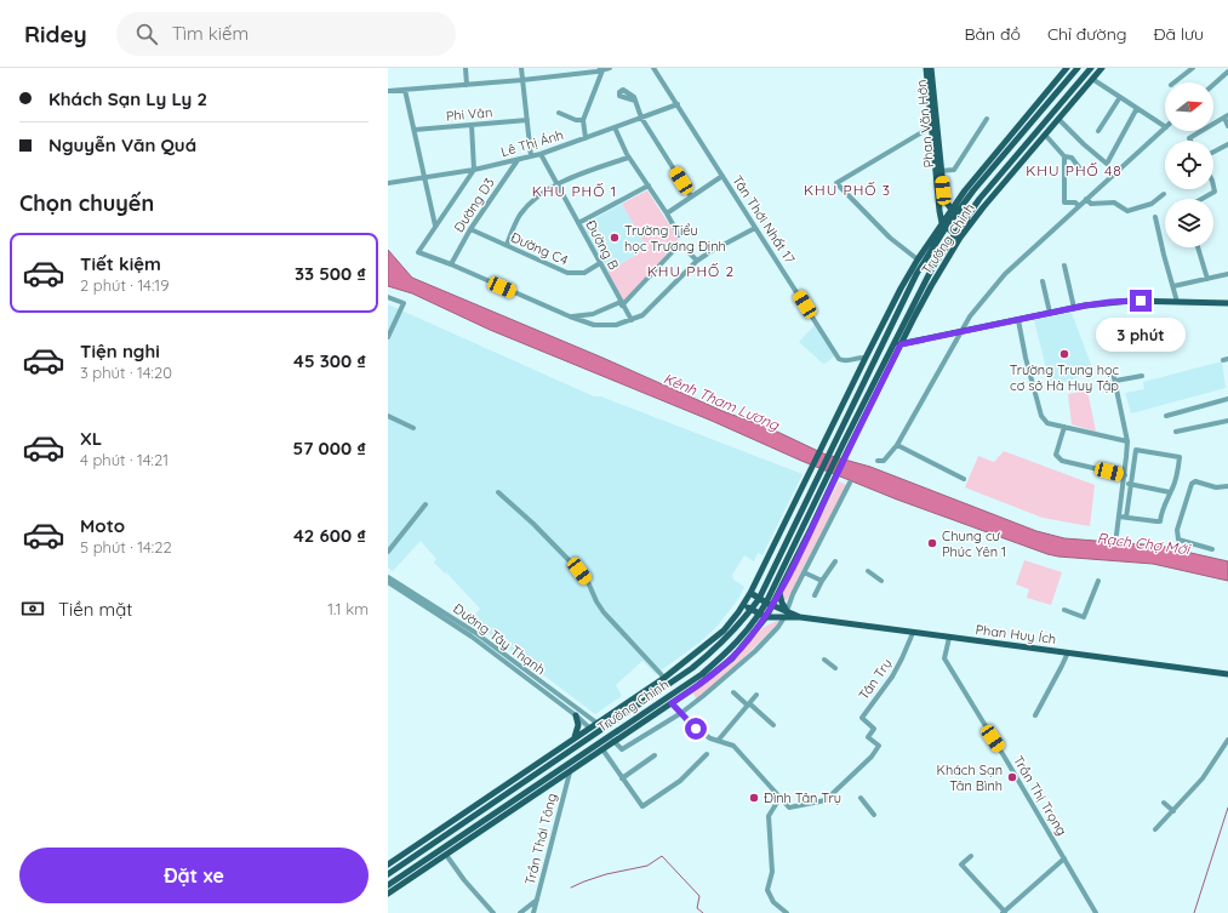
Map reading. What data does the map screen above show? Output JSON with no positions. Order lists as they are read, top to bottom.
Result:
{
  "streets": {
    "main road": ["Phan Văn Hớn", "Trường Chinh", "Phan Huy Ích"],
    "street": [
      "Phi Vân",
      "Lê Thị Ánh",
      "Đường D3",
      "Tân Thới Nhất 17",
      "Đường B",
      "Đường C4",
      "Đường Tây Thạnh",
      "Tân Trụ",
      "Trần Thị Trọng",
      "Trần Thái Tông"
    ]
  },
  "crossings": [
    ["Phan Văn Hớn", "Trường Chinh"],
    ["Lê Thị Ánh", "Đường D3"],
    ["Lê Thị Ánh", "Tân Thới Nhất 17"],
    ["Lê Thị Ánh", "Đường B"],
    ["Đường D3", "Đường C4"],
    ["Tân Thới Nhất 17", "Trường Chinh"],
    ["Trường Chinh", "Phan Huy Ích"],
    ["Trường Chinh", "Đường Tây Thạnh"],
    ["Trường Chinh", "Trần Thái Tông"],
    ["Đường B", "Đường C4"],
    ["Phan Huy Ích", "Tân Trụ"],
    ["Phan Huy Ích", "Trần Thị Trọng"]
  ],
  "districts": [
    "KHU PHỐ 48",
    "KHU PHỐ 3",
    "KHU PHỐ 1",
    "KHU PHỐ 2"
  ],
  "water": ["Kênh Tham Lương", "Rạch Chợ Mới"],
  "places": [
    "Trường Tiểu học Trương Định",
    "Trường Trung học cơ sở Hà Huy Tập",
    "Chung cư Phúc Yên 1",
    "Khách Sạn Tân Bình",
    "Đình Tân Trụ"
  ],
  "north": "right",
  "page": {
    "header": "Ridey",
    "search": "Tìm kiếm",
    "nav": ["Bản đồ", "Chỉ đường", "Đã lưu"],
    "banner": ["Khách Sạn Ly Ly 2", "Nguyễn Văn Quá"],
    "heading": "Chọn chuyến",
    "list": [
      {
        "name": "Tiết kiệm",
        "note": "2 phút · 14:19",
        "value": "33 500 ₫"
      },
      {
        "name": "Tiện nghi",
        "note": "3 phút · 14:20",
        "value": "45 300 ₫"
      },
      {
        "name": "XL",
        "note": "4 phút · 14:21",
        "value": "57 000 ₫"
      },
      {
        "name": "Moto",
        "note": "5 phút · 14:22",
        "value": "42 600 ₫"
      }
    ],
    "bubble": "3 phút",
    "pay": ["Tiền mặt", "1.1 km"],
    "buttons": "Đặt xe"
  }
}
